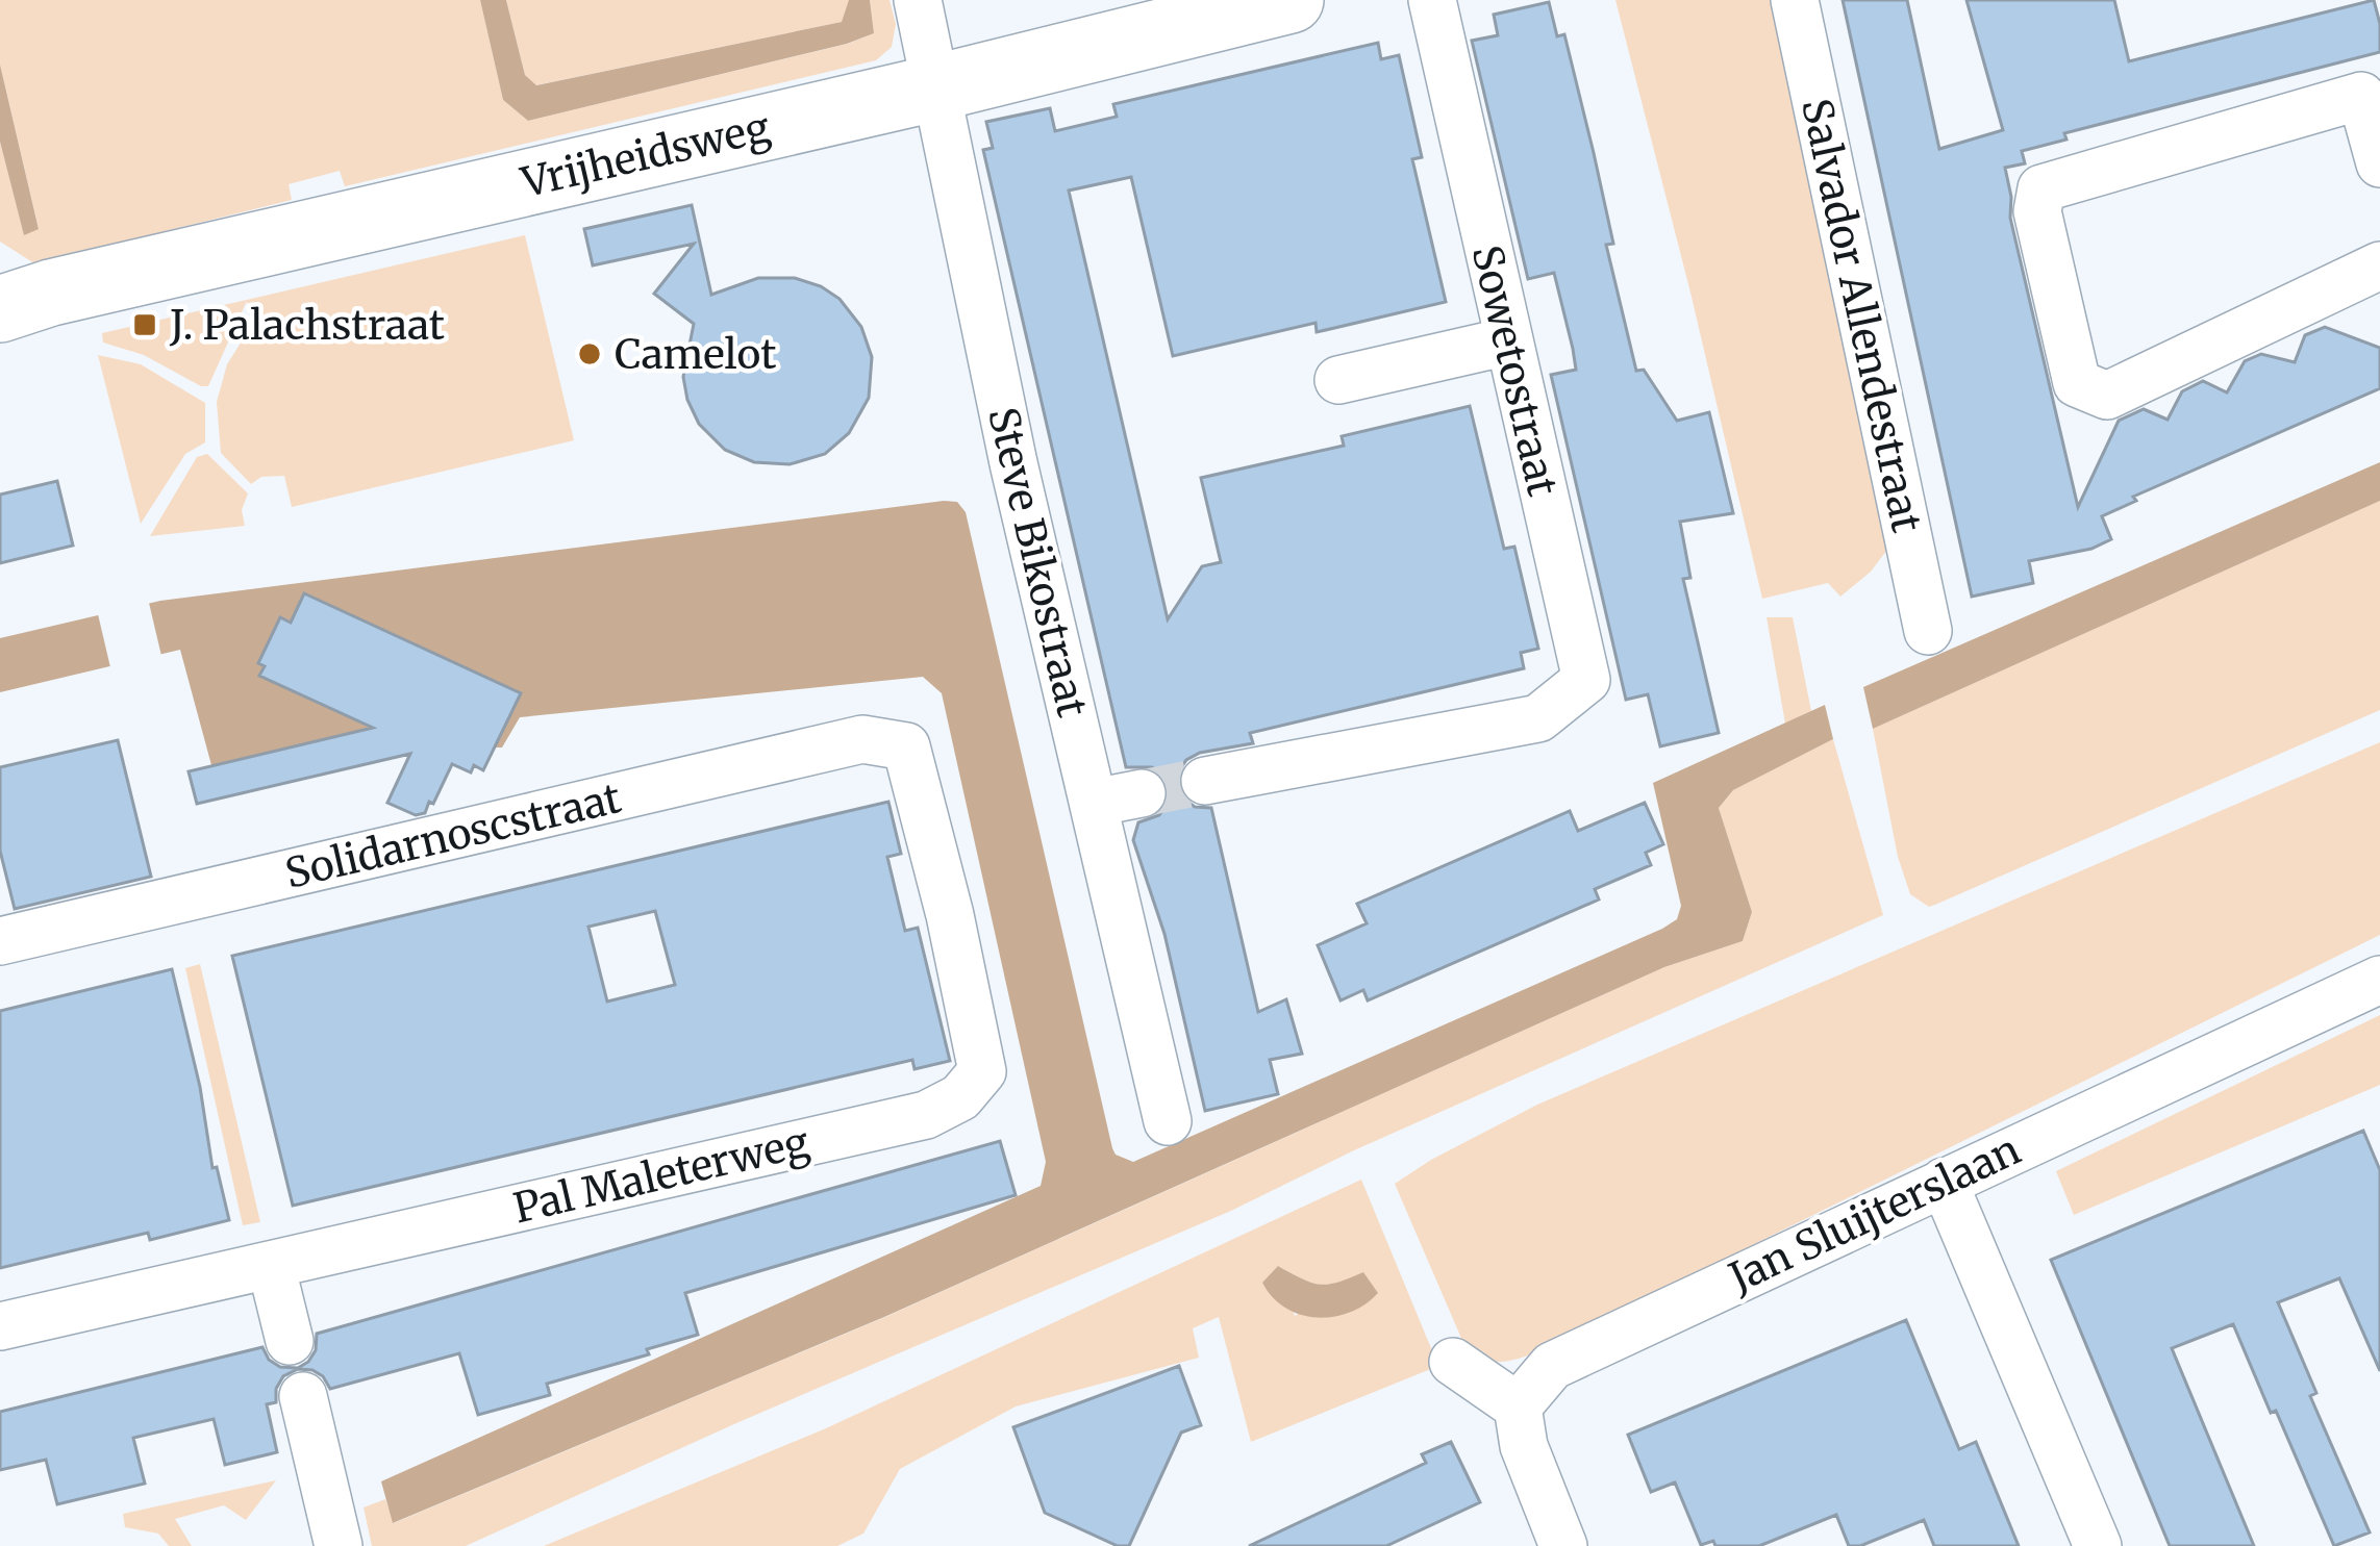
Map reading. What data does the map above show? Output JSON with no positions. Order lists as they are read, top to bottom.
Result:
{
  "streets": {
    "street": [
      "Vrijheidsweg",
      "Salvador Allendestraat",
      "Sowetostraat",
      "Steve Bikostraat",
      "Solidarnoscstraat",
      "Pal Maleterweg",
      "Jan Sluijterslaan"
    ]
  },
  "crossings": [
    ["Vrijheidsweg", "Steve Bikostraat"],
    ["Solidarnoscstraat", "Pal Maleterweg"]
  ],
  "places": {
    "transit": ["J. Palachstraat"],
    "other": ["Camelot"]
  }
}
